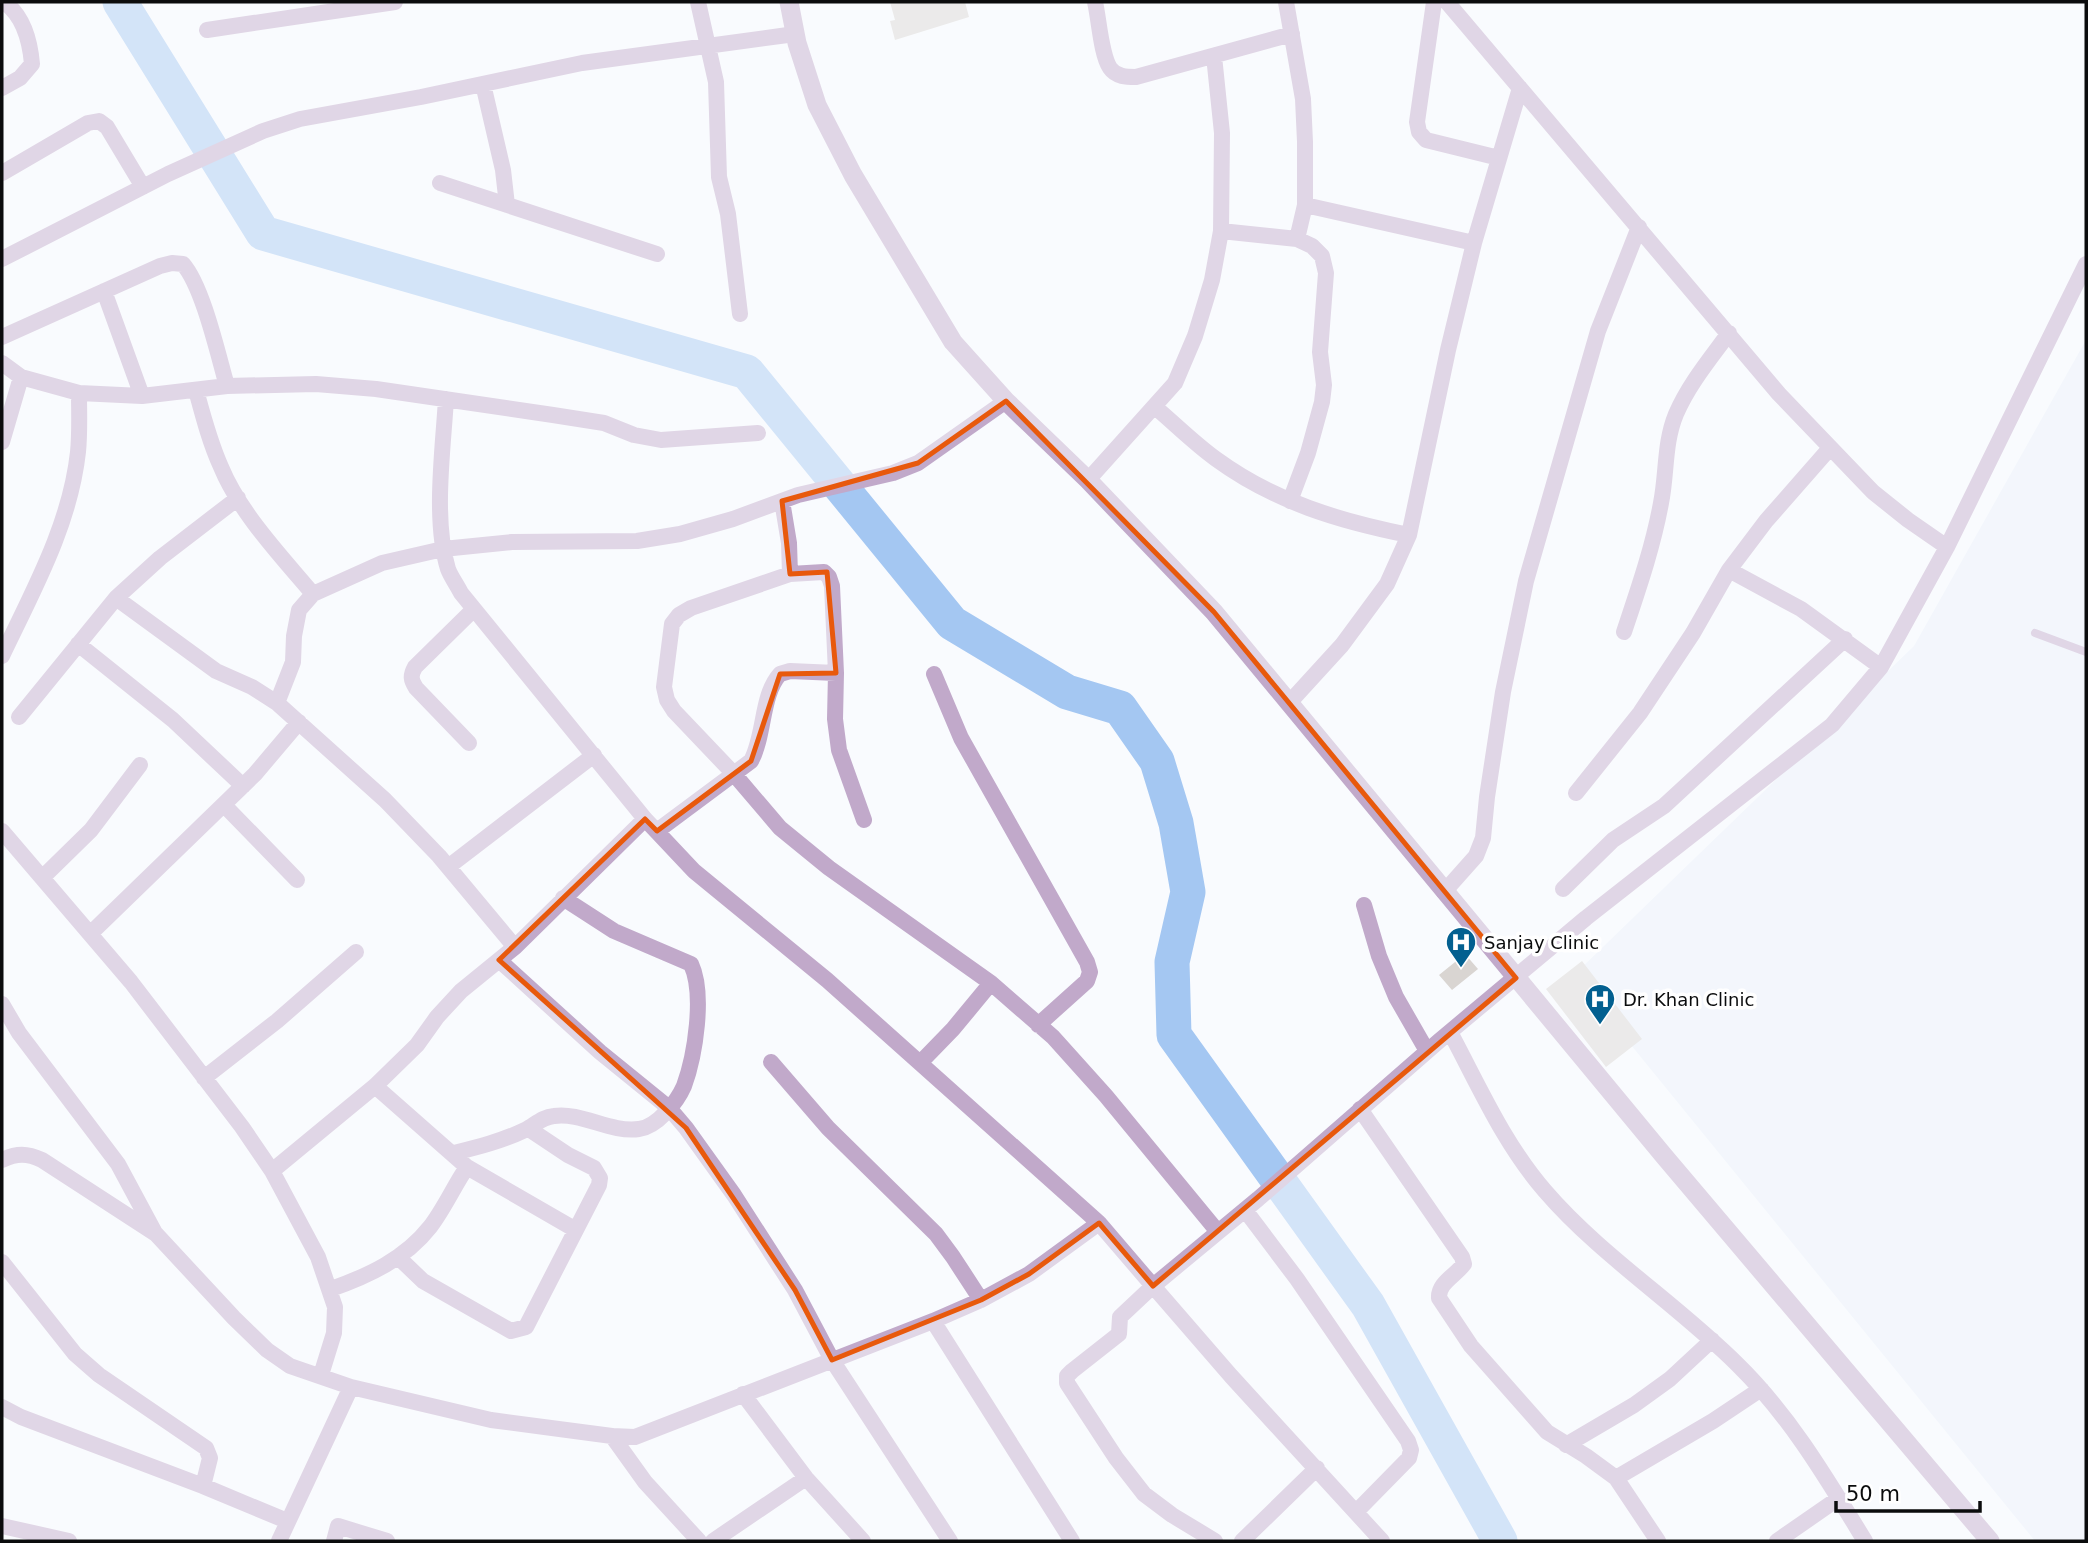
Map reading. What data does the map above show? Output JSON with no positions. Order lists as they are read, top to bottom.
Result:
{
  "places": {
    "hospital": ["Sanjay Clinic", "Dr. Khan Clinic"]
  },
  "scale_bar": "50 m"
}
